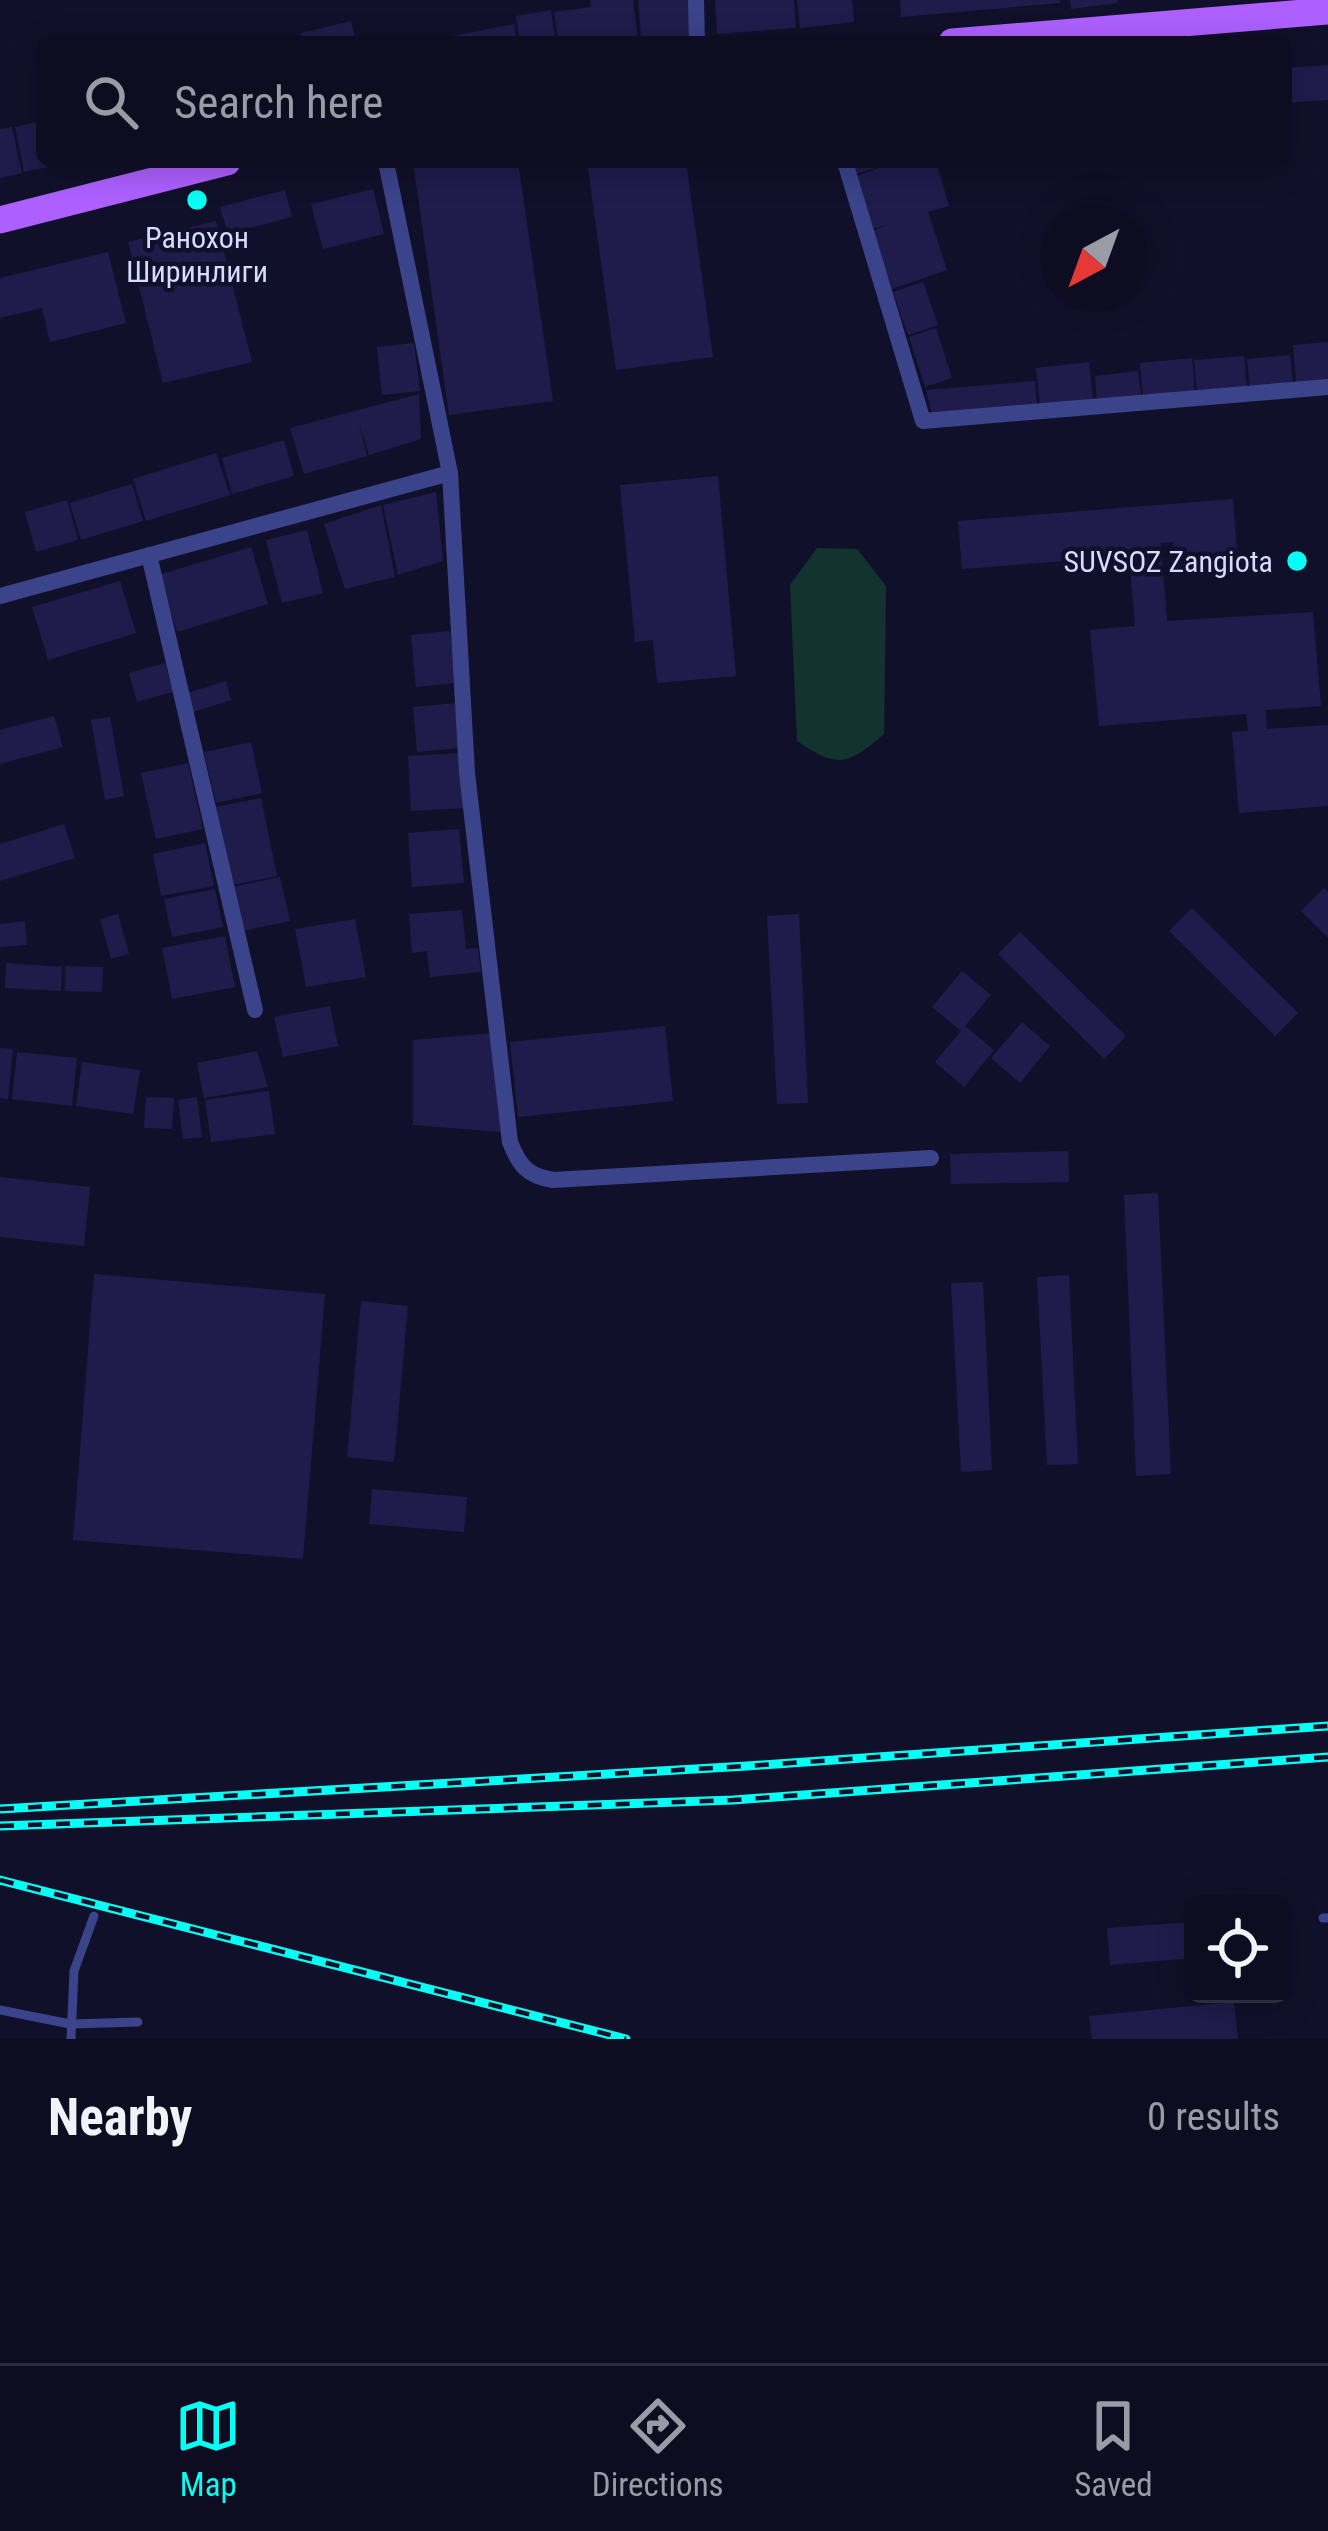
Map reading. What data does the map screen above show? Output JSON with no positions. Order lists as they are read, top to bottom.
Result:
{
  "places": ["Ранохон Ширинлиги", "SUVSOZ Zangiota"],
  "north": "bottom left",
  "page": {
    "search": "Search here",
    "heading": ["Nearby", "0 results"],
    "nav": ["Map", "Directions", "Saved"]
  }
}
